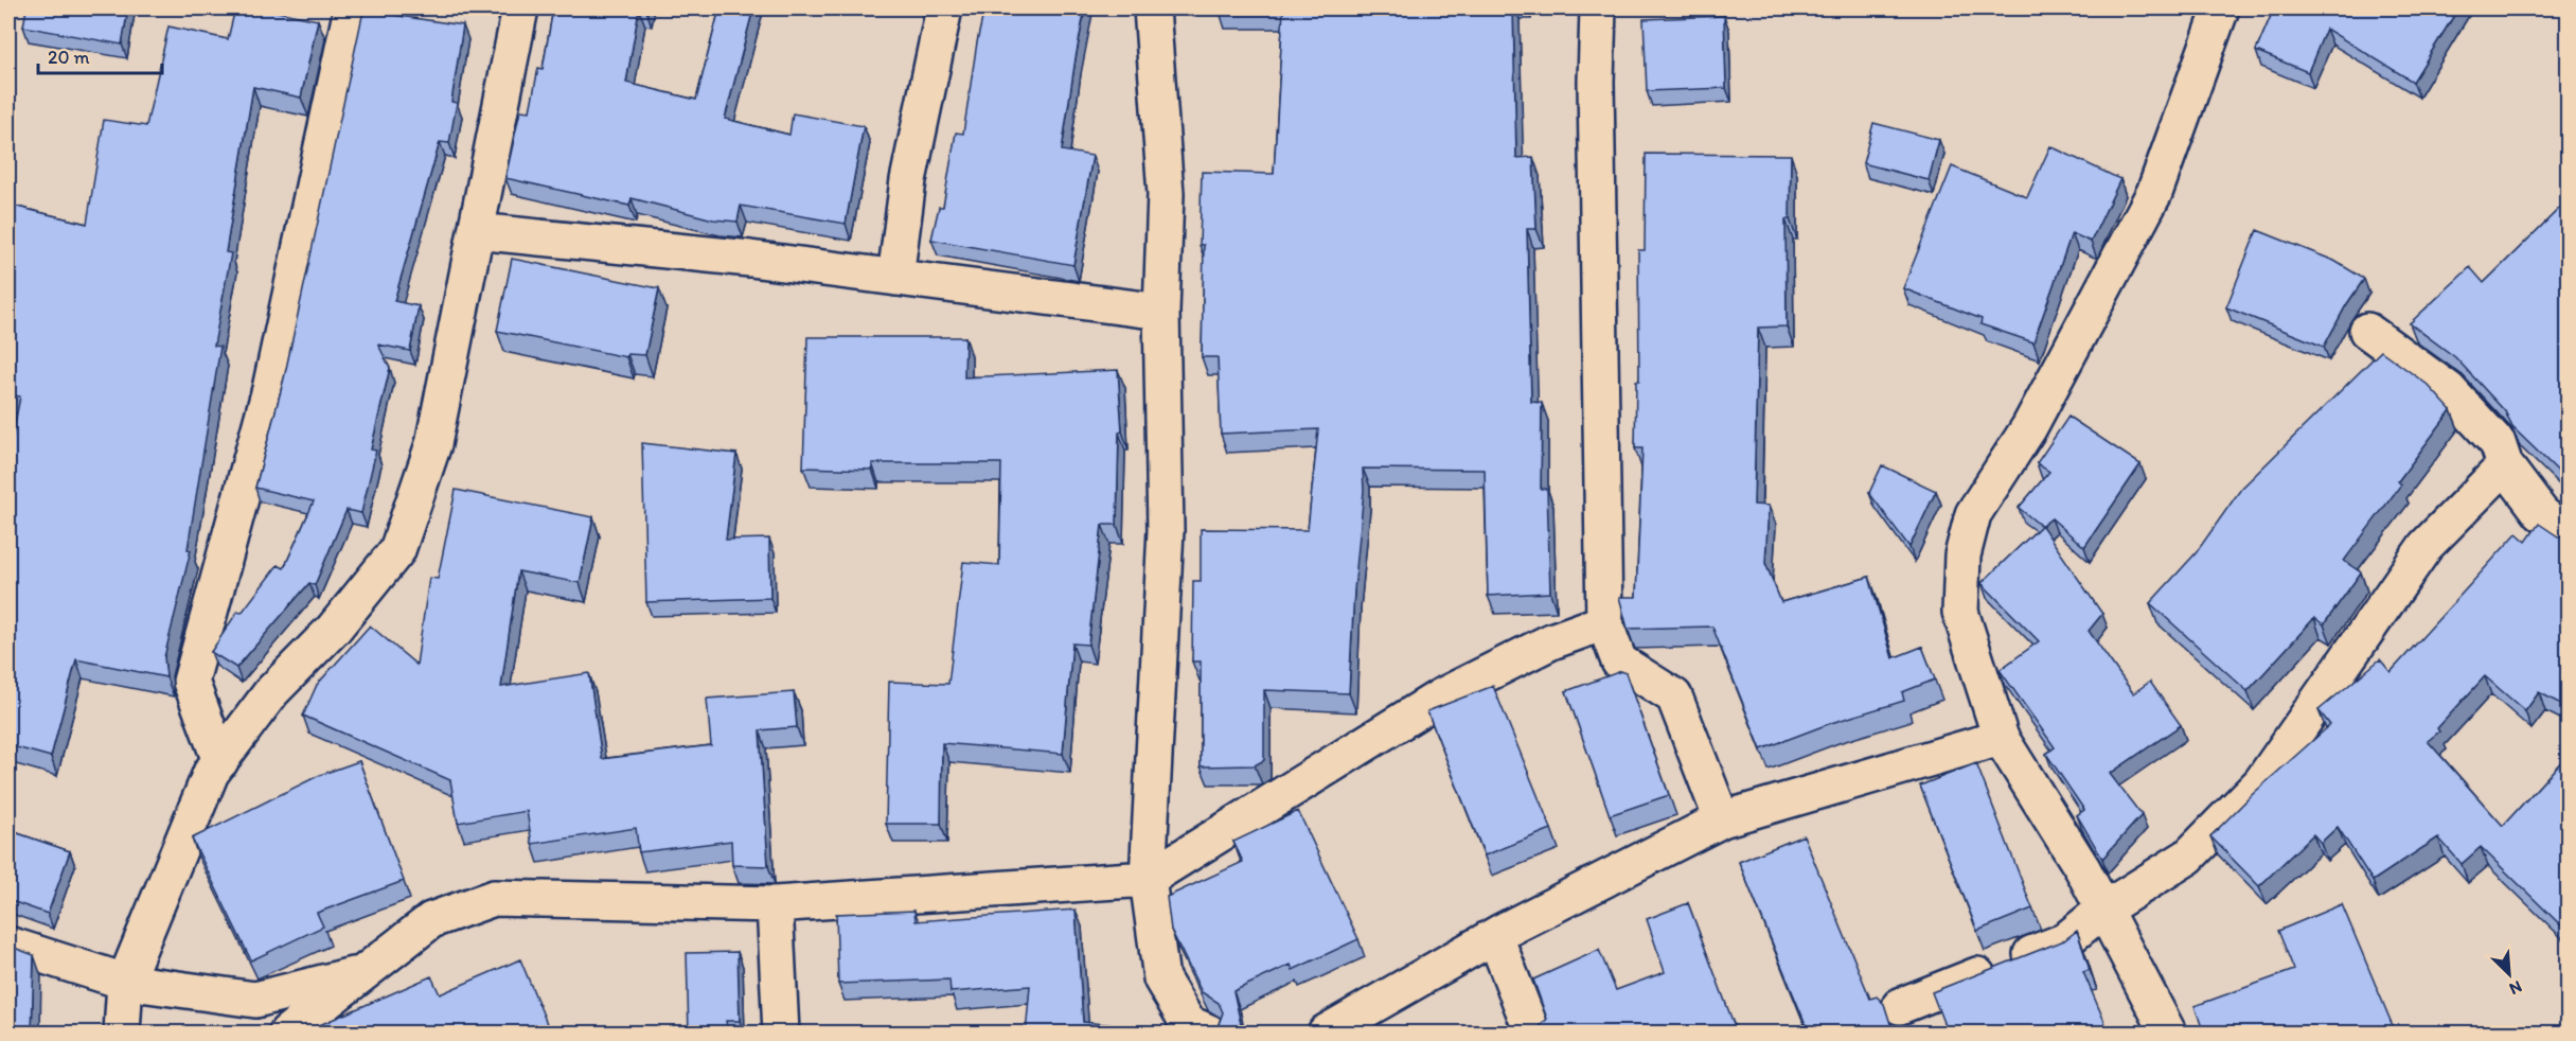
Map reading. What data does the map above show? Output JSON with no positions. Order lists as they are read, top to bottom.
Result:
{
  "scale_bar": "20 m",
  "north": "bottom right"
}
